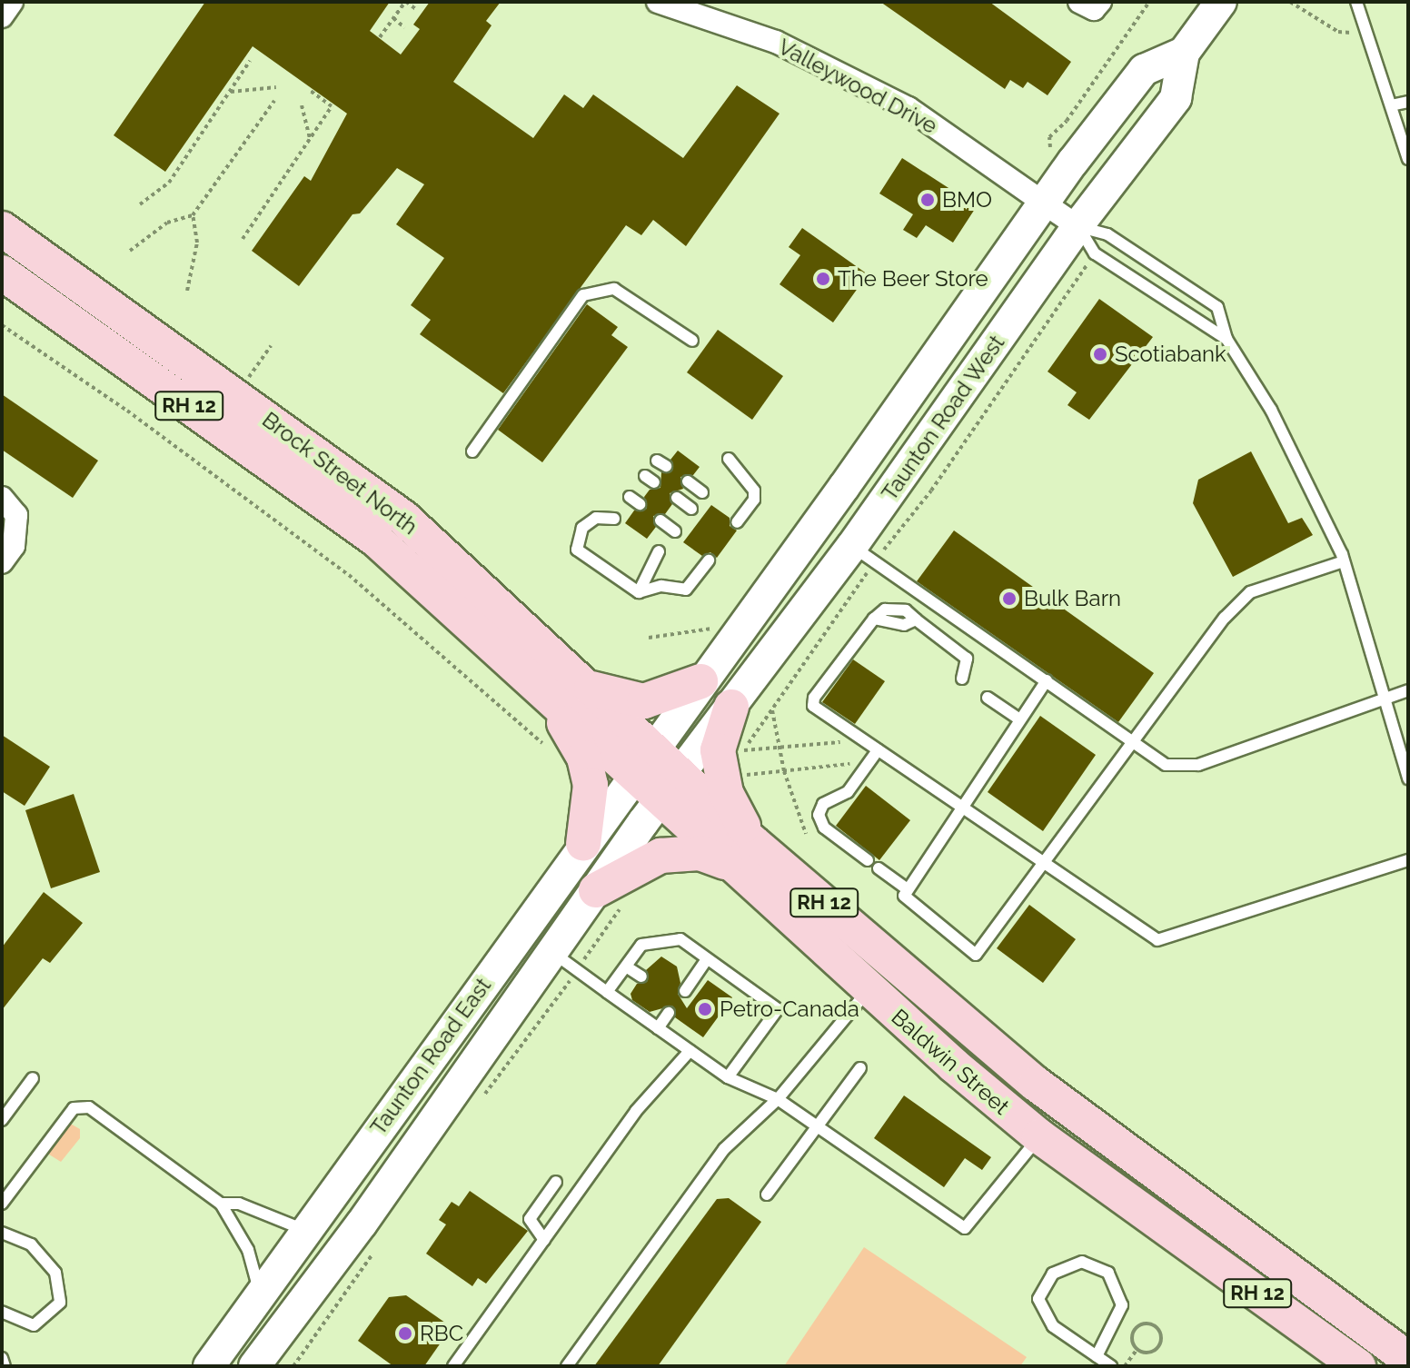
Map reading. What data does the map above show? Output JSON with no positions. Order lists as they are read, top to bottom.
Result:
{
  "streets": {
    "main road": [
      "RH 12",
      "Taunton Road West",
      "Brock Street North",
      "Taunton Road East",
      "Baldwin Street"
    ],
    "street": ["Valleywood Drive"]
  },
  "crossings": [
    ["Valleywood Drive", "Taunton Road West"],
    ["Taunton Road West", "Brock Street North"],
    ["Taunton Road West", "Taunton Road East"],
    ["Taunton Road West", "Baldwin Street"],
    ["Brock Street North", "Taunton Road East"],
    ["Brock Street North", "Baldwin Street"],
    ["Taunton Road East", "Baldwin Street"]
  ],
  "places": [
    "BMO",
    "The Beer Store",
    "Scotiabank",
    "Bulk Barn",
    "Petro-Canada",
    "RBC"
  ]
}
